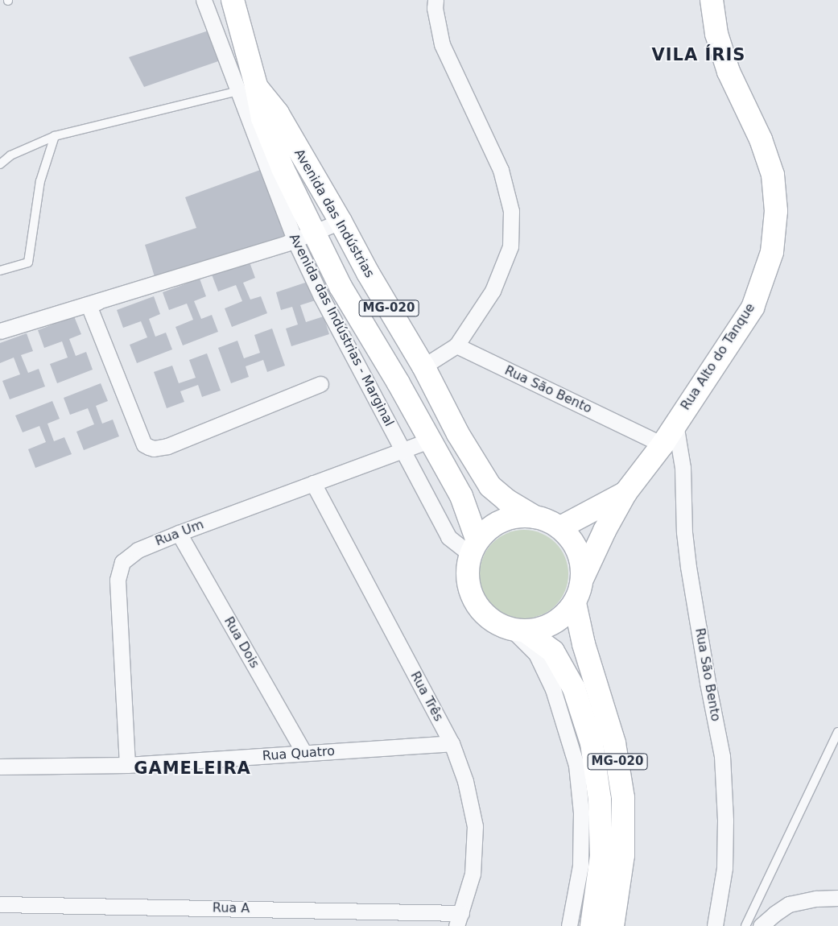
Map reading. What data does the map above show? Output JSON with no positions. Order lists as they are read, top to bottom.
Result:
{
  "streets": {
    "main road": ["Avenida das Indústrias", "MG-020", "Rua Alto do Tanque"],
    "street": [
      "Avenida das Indústrias - Marginal",
      "Rua São Bento",
      "Rua Um",
      "Rua Dois",
      "Rua Três",
      "Rua Quatro",
      "Rua A"
    ]
  },
  "crossings": [
    ["Avenida das Indústrias", "MG-020"],
    ["Avenida das Indústrias", "Avenida das Indústrias - Marginal"],
    ["Avenida das Indústrias", "Rua Alto do Tanque"],
    ["Avenida das Indústrias", "Rua Um"],
    ["MG-020", "Avenida das Indústrias - Marginal"],
    ["MG-020", "Rua Alto do Tanque"],
    ["Avenida das Indústrias - Marginal", "Rua Alto do Tanque"],
    ["Avenida das Indústrias - Marginal", "Rua Um"],
    ["Rua Alto do Tanque", "Rua São Bento"],
    ["Rua Um", "Rua Dois"],
    ["Rua Um", "Rua Três"],
    ["Rua Um", "Rua Quatro"],
    ["Rua Dois", "Rua Quatro"],
    ["Rua Três", "Rua Quatro"],
    ["Rua Três", "Rua A"]
  ],
  "districts": ["VILA ÍRIS", "GAMELEIRA"]
}
